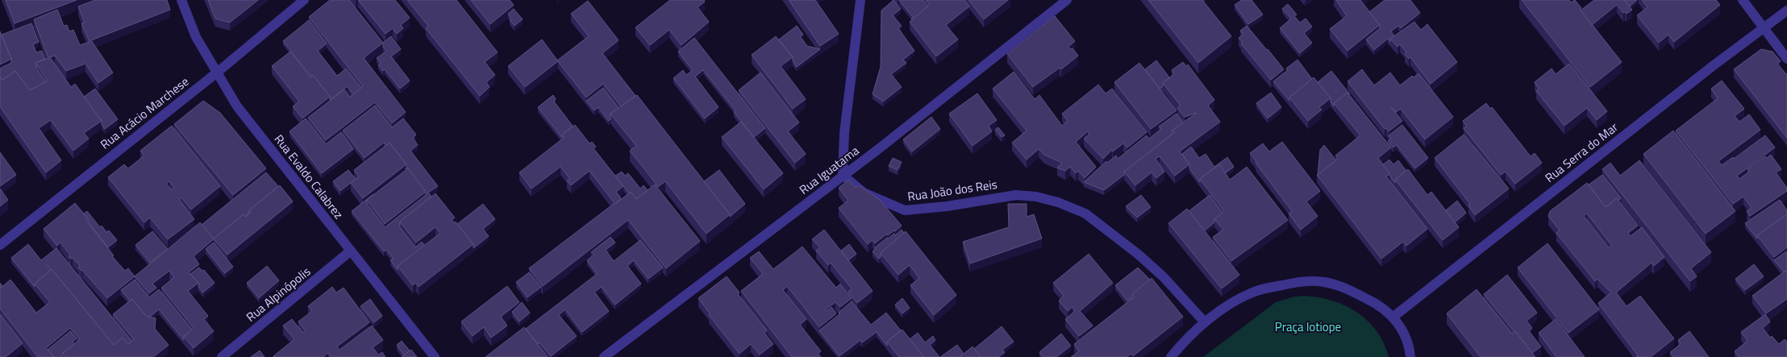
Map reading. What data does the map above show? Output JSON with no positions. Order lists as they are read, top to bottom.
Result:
{
  "streets": {
    "street": [
      "Rua Acácio Marchese",
      "Rua Serra do Mar",
      "Rua Iguatama",
      "Rua Evaldo Calabrez",
      "Rua João dos Reis",
      "Rua Alpinópolis"
    ]
  },
  "crossings": [
    ["Rua Acácio Marchese", "Rua Evaldo Calabrez"],
    ["Rua Iguatama", "Rua João dos Reis"],
    ["Rua Evaldo Calabrez", "Rua Alpinópolis"]
  ],
  "parks": ["Praça Iotiope"]
}
